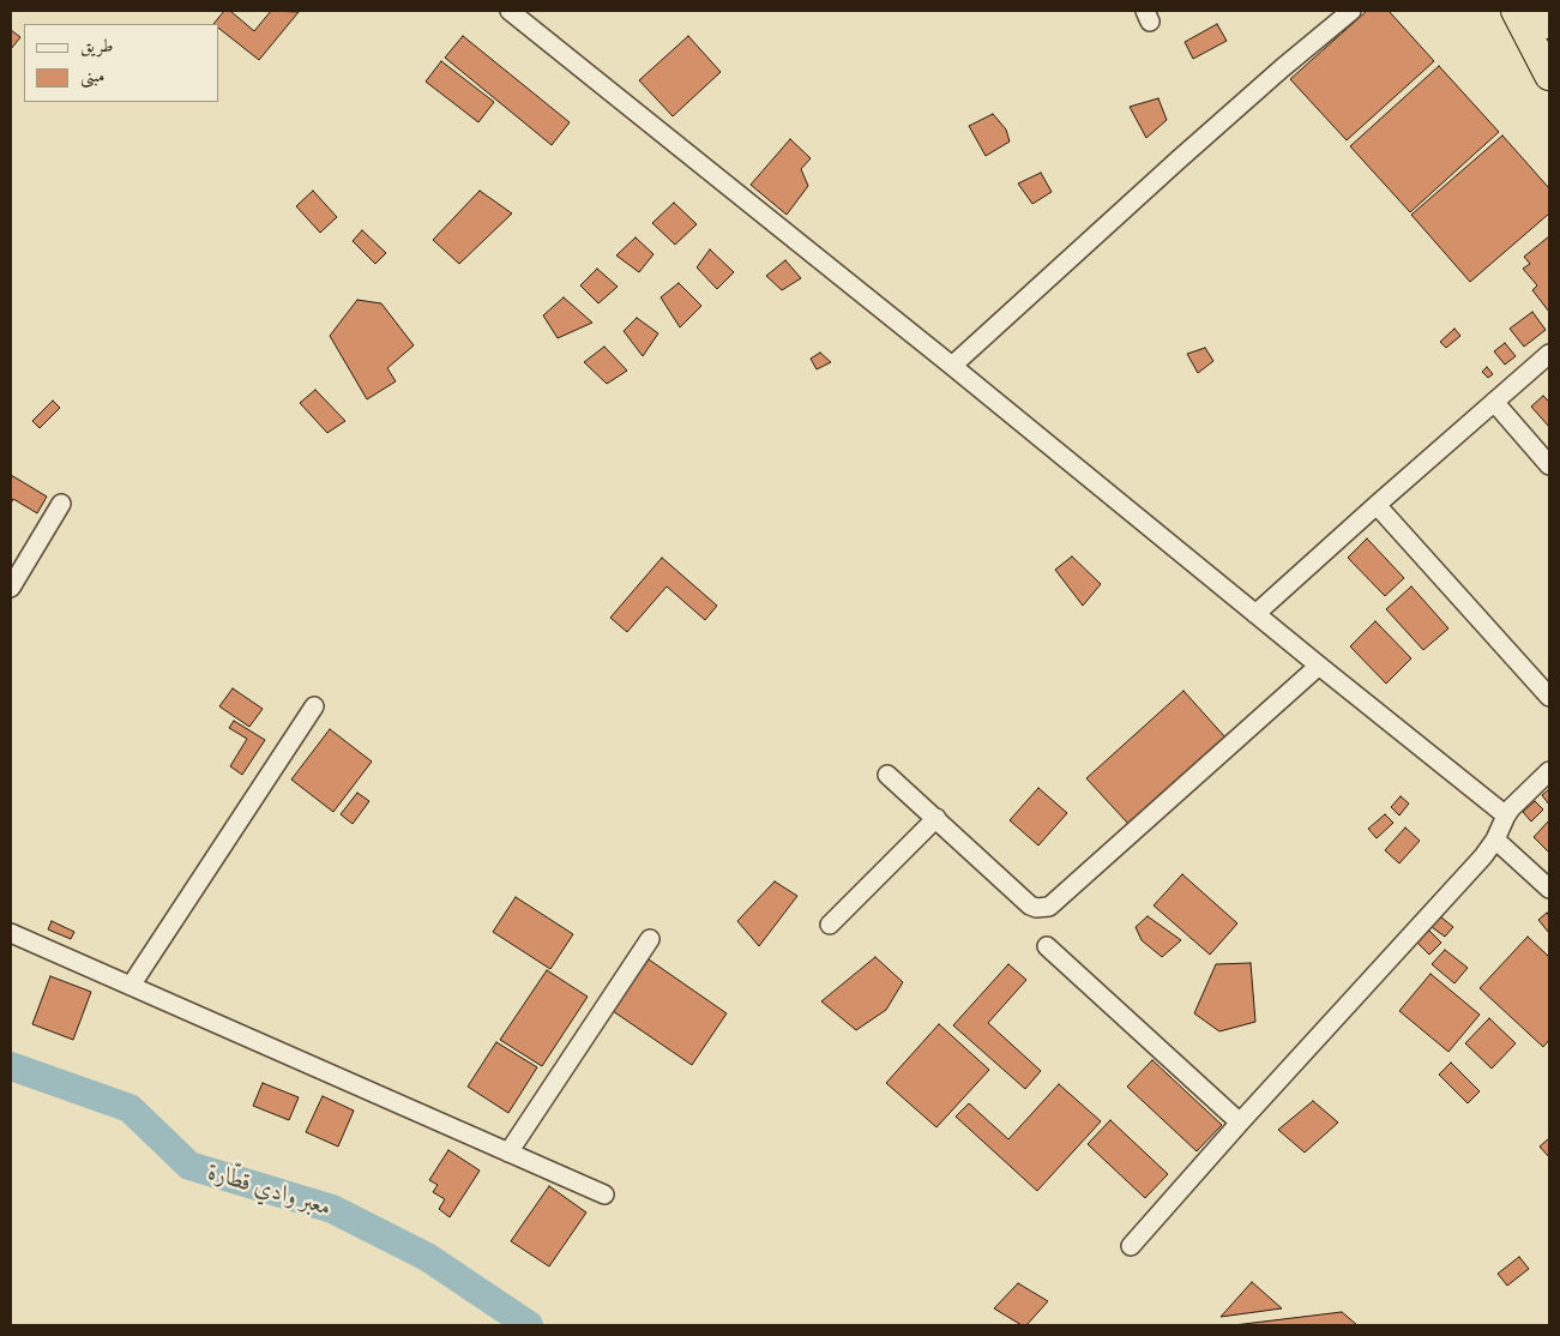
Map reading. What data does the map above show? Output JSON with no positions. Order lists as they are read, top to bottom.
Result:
{
  "water": ["معبر وادي قطّارة"],
  "legend": ["طريق", "مبنى"]
}
